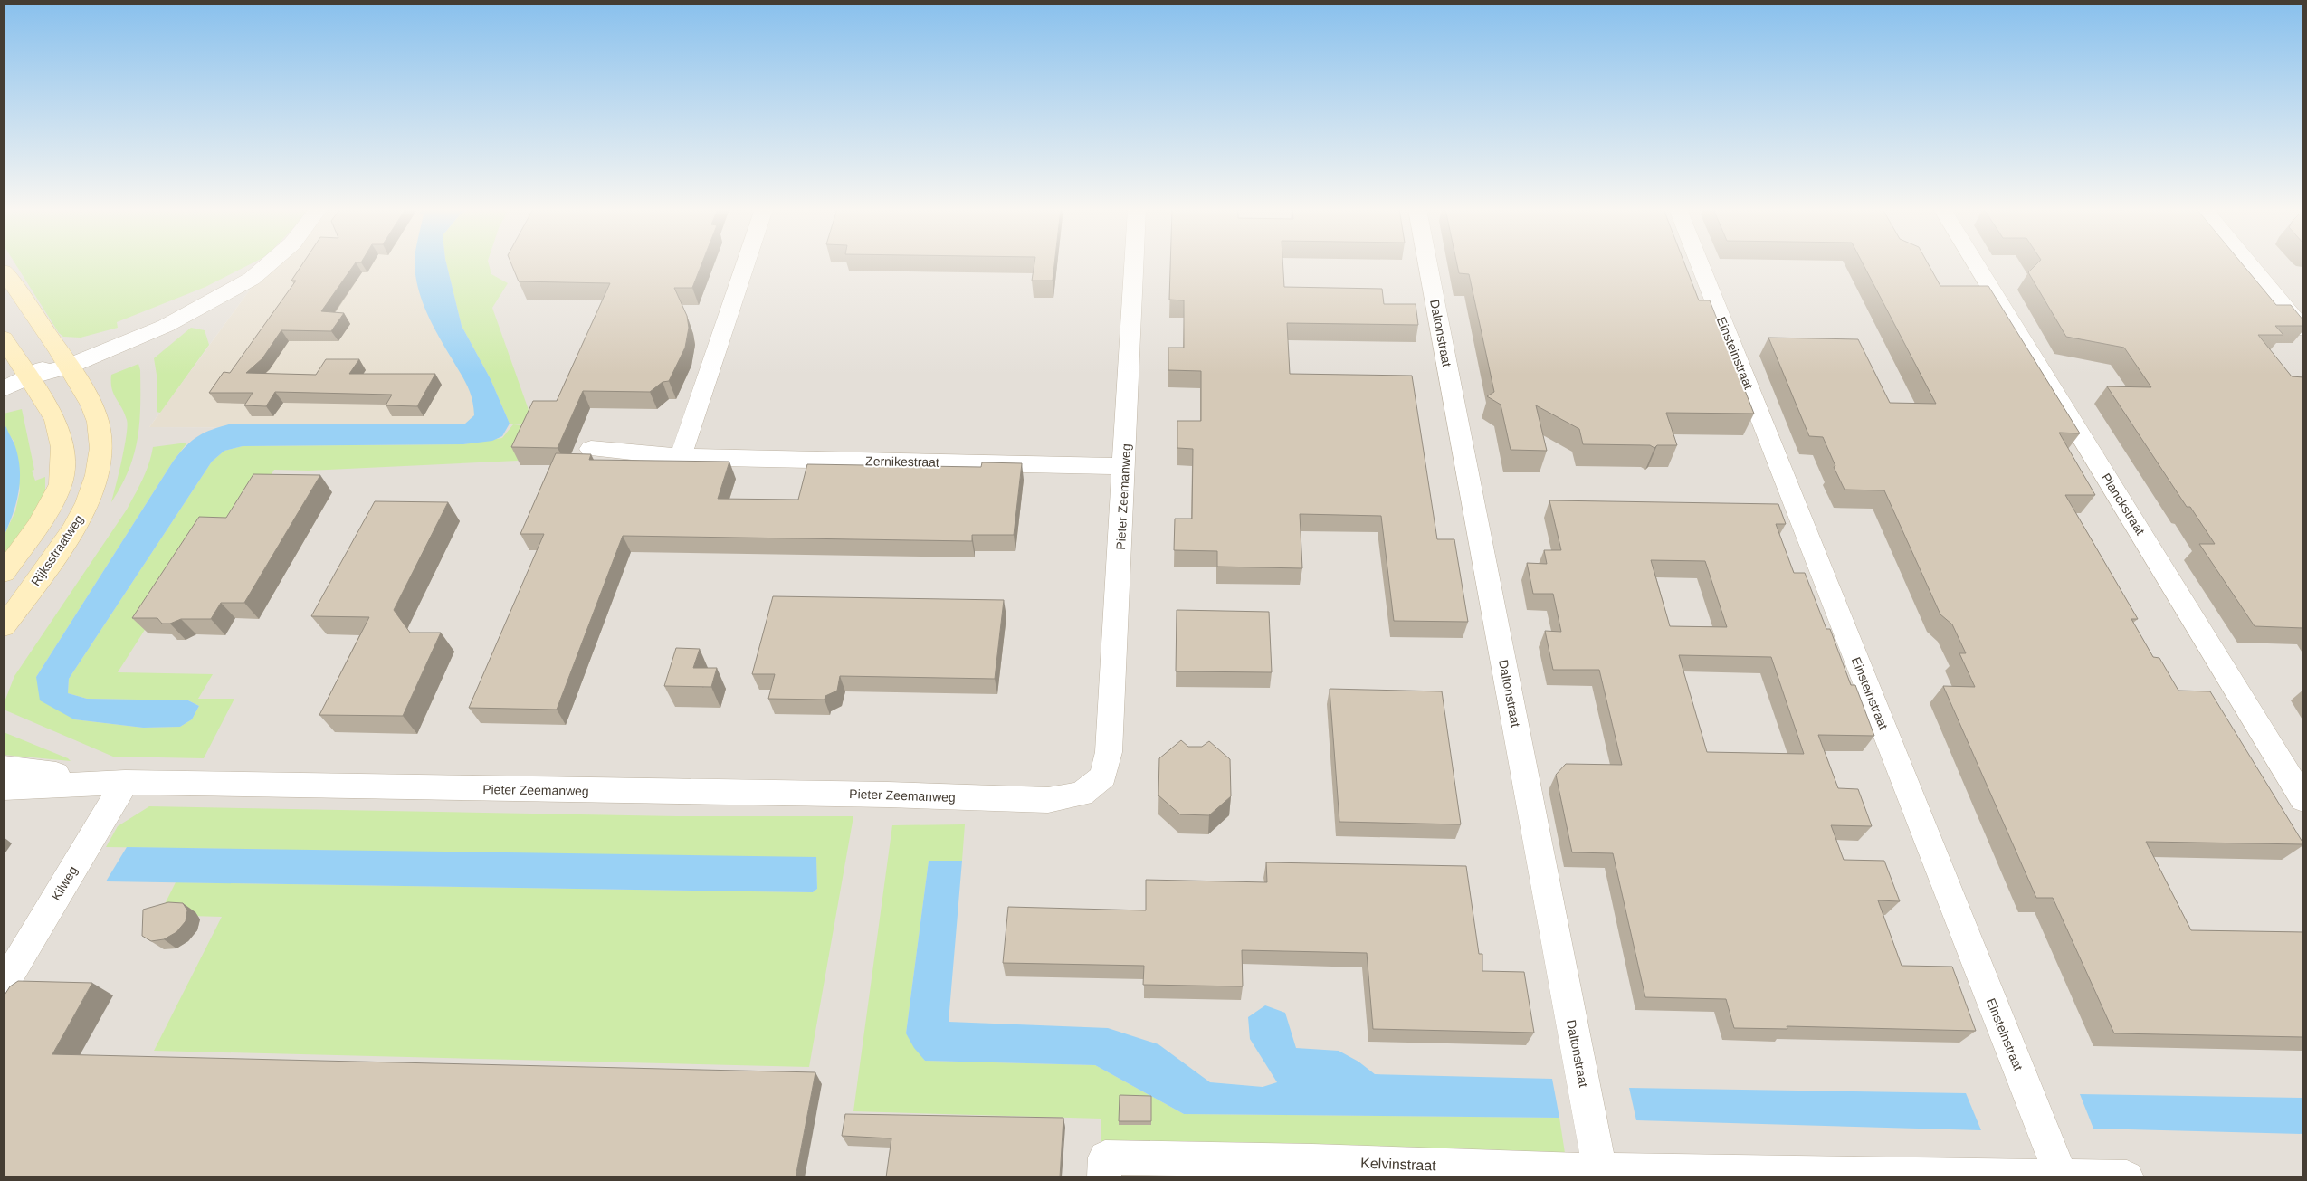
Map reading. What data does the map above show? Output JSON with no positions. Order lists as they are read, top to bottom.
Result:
{
  "streets": {
    "main road": ["Rijksstraatweg"],
    "street": [
      "Daltonstraat",
      "Einsteinstraat",
      "Zernikestraat",
      "Pieter Zeemanweg",
      "Planckstraat",
      "Kilweg",
      "Kelvinstraat"
    ]
  },
  "crossings": [
    ["Daltonstraat", "Kelvinstraat"],
    ["Einsteinstraat", "Kelvinstraat"],
    ["Zernikestraat", "Pieter Zeemanweg"],
    ["Pieter Zeemanweg", "Kilweg"]
  ]
}
